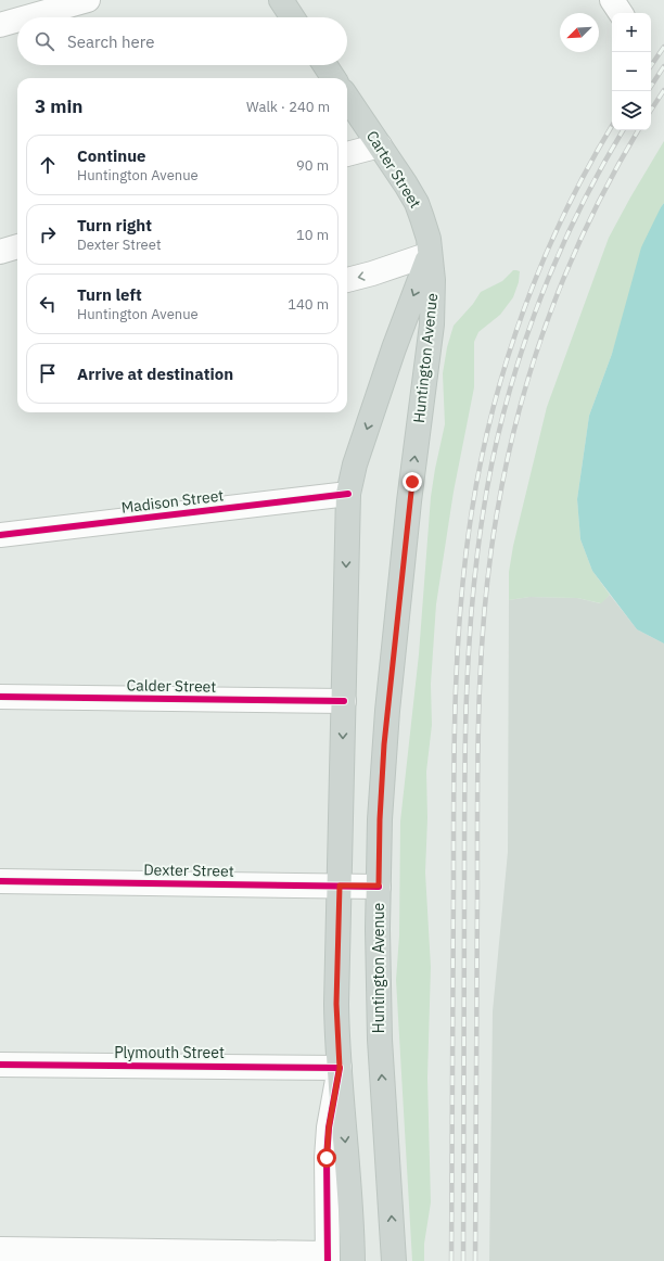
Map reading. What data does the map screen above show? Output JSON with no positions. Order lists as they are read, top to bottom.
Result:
{
  "streets": {
    "main road": ["Carter Street", "Huntington Avenue"],
    "street": [
      "Madison Street",
      "Calder Street",
      "Dexter Street",
      "Plymouth Street"
    ]
  },
  "crossings": [
    ["Carter Street", "Huntington Avenue"],
    ["Huntington Avenue", "Madison Street"],
    ["Huntington Avenue", "Calder Street"],
    ["Huntington Avenue", "Dexter Street"],
    ["Huntington Avenue", "Plymouth Street"]
  ],
  "north": "bottom left",
  "page": {
    "map_buttons": ["+", "−"],
    "search": "Search here",
    "heading": ["3 min", "Walk · 240 m"],
    "list": [
      ["Continue", "Huntington Avenue", "90 m"],
      ["Turn right", "Dexter Street", "10 m"],
      ["Turn left", "Huntington Avenue", "140 m"],
      "Arrive at destination"
    ]
  }
}
